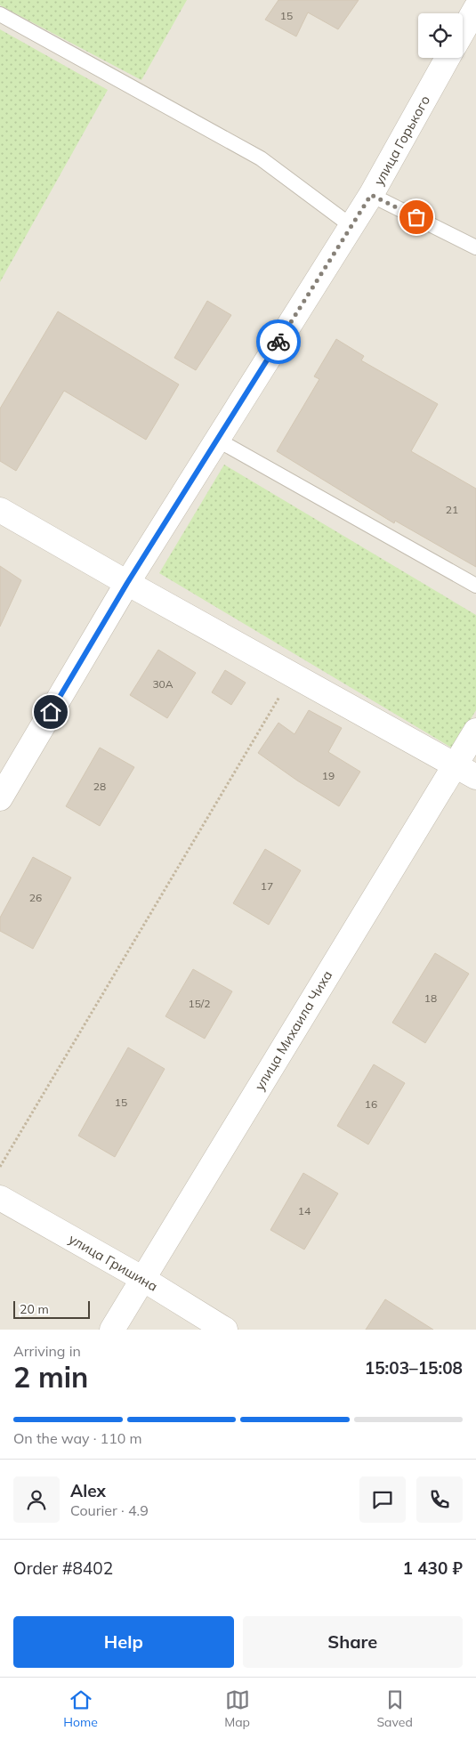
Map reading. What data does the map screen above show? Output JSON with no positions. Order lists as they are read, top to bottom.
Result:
{
  "streets": {
    "street": ["улица Горького", "улица Михаила Чиха", "улица Гришина"]
  },
  "crossings": [
    ["улица Михаила Чиха", "улица Гришина"]
  ],
  "house_numbers": [
    "15",
    "21",
    "30А",
    "19",
    "28",
    "17",
    "26",
    "18",
    "15/2",
    "15",
    "16",
    "14"
  ],
  "scale_bar": "20 m",
  "page": {
    "scale": "20 m",
    "heading": ["2 min", "Arriving in", "15:03–15:08"],
    "panel": [
      "Alex",
      "Courier · 4.9",
      "Order #8402",
      "1 430 ₽"
    ],
    "bar": "On the way · 110 m",
    "buttons": ["Help", "Share"],
    "tabs": ["Home", "Map", "Saved"]
  }
}
